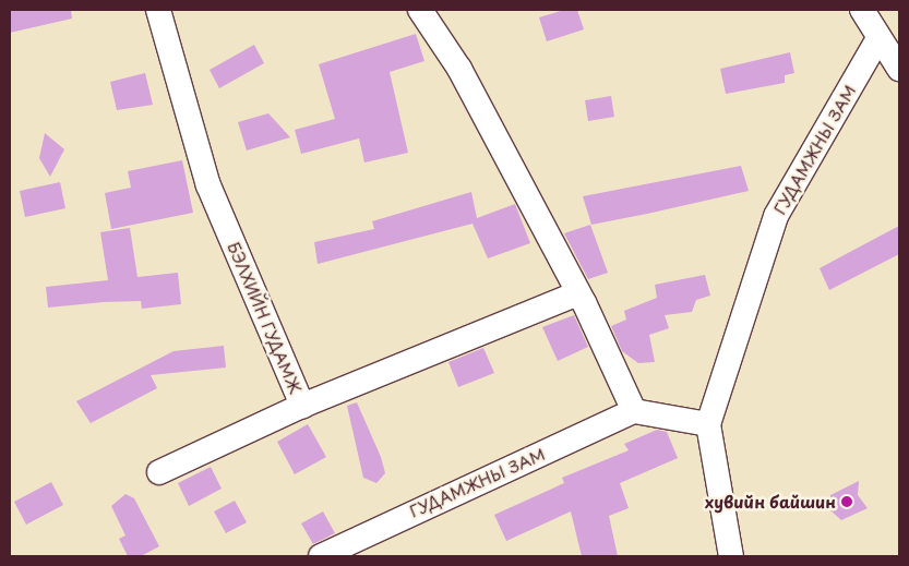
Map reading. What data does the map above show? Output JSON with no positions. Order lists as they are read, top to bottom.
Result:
{
  "streets": {
    "street": ["ГУДАМЖНЫ ЗАМ", "БЭЛХИЙН ГУДАМЖ"]
  },
  "places": ["хувийн байшин"]
}
